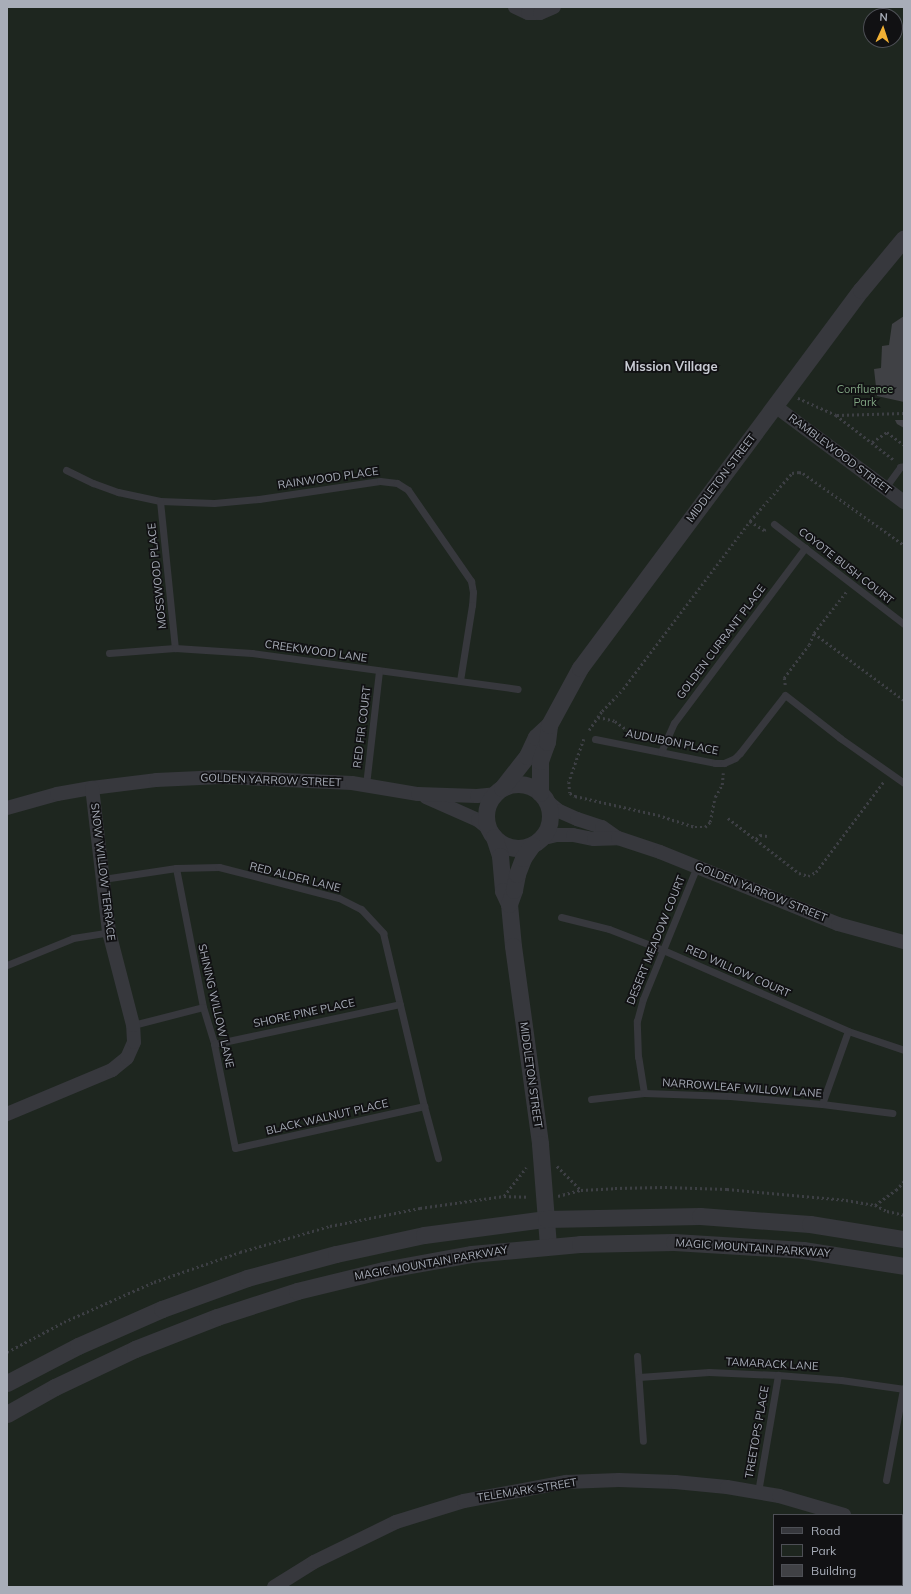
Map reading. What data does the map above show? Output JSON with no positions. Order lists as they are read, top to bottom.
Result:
{
  "streets": {
    "street": [
      "RAMBLEWOOD STREET",
      "MIDDLETON STREET",
      "GOLDEN YARROW STREET",
      "SNOW WILLOW TERRACE",
      "MAGIC MOUNTAIN PARKWAY",
      "TELEMARK STREET"
    ],
    "lane": [
      "RAINWOOD PLACE",
      "COYOTE BUSH COURT",
      "MOSSWOOD PLACE",
      "GOLDEN CURRANT PLACE",
      "CREEKWOOD LANE",
      "RED FIR COURT",
      "AUDUBON PLACE",
      "RED ALDER LANE",
      "DESERT MEADOW COURT",
      "RED WILLOW COURT",
      "SHINING WILLOW LANE",
      "SHORE PINE PLACE",
      "NARROWLEAF WILLOW LANE",
      "BLACK WALNUT PLACE",
      "TAMARACK LANE",
      "TREETOPS PLACE"
    ]
  },
  "crossings": [
    ["RAMBLEWOOD STREET", "MIDDLETON STREET"],
    ["RAINWOOD PLACE", "MOSSWOOD PLACE"],
    ["RAINWOOD PLACE", "CREEKWOOD LANE"],
    ["MIDDLETON STREET", "GOLDEN YARROW STREET"],
    ["MIDDLETON STREET", "MAGIC MOUNTAIN PARKWAY"],
    ["COYOTE BUSH COURT", "GOLDEN CURRANT PLACE"],
    ["MOSSWOOD PLACE", "CREEKWOOD LANE"],
    ["GOLDEN CURRANT PLACE", "AUDUBON PLACE"],
    ["CREEKWOOD LANE", "RED FIR COURT"],
    ["RED FIR COURT", "GOLDEN YARROW STREET"],
    ["GOLDEN YARROW STREET", "SNOW WILLOW TERRACE"],
    ["GOLDEN YARROW STREET", "DESERT MEADOW COURT"],
    ["SNOW WILLOW TERRACE", "RED ALDER LANE"],
    ["RED ALDER LANE", "SHINING WILLOW LANE"],
    ["RED ALDER LANE", "SHORE PINE PLACE"],
    ["RED ALDER LANE", "BLACK WALNUT PLACE"],
    ["DESERT MEADOW COURT", "RED WILLOW COURT"],
    ["DESERT MEADOW COURT", "NARROWLEAF WILLOW LANE"],
    ["SHINING WILLOW LANE", "SHORE PINE PLACE"],
    ["SHINING WILLOW LANE", "BLACK WALNUT PLACE"],
    ["TAMARACK LANE", "TREETOPS PLACE"],
    ["TREETOPS PLACE", "TELEMARK STREET"]
  ],
  "districts": ["Mission Village"],
  "parks": ["Confluence Park"],
  "legend": ["Road", "Park", "Building"],
  "north": "top"
}
